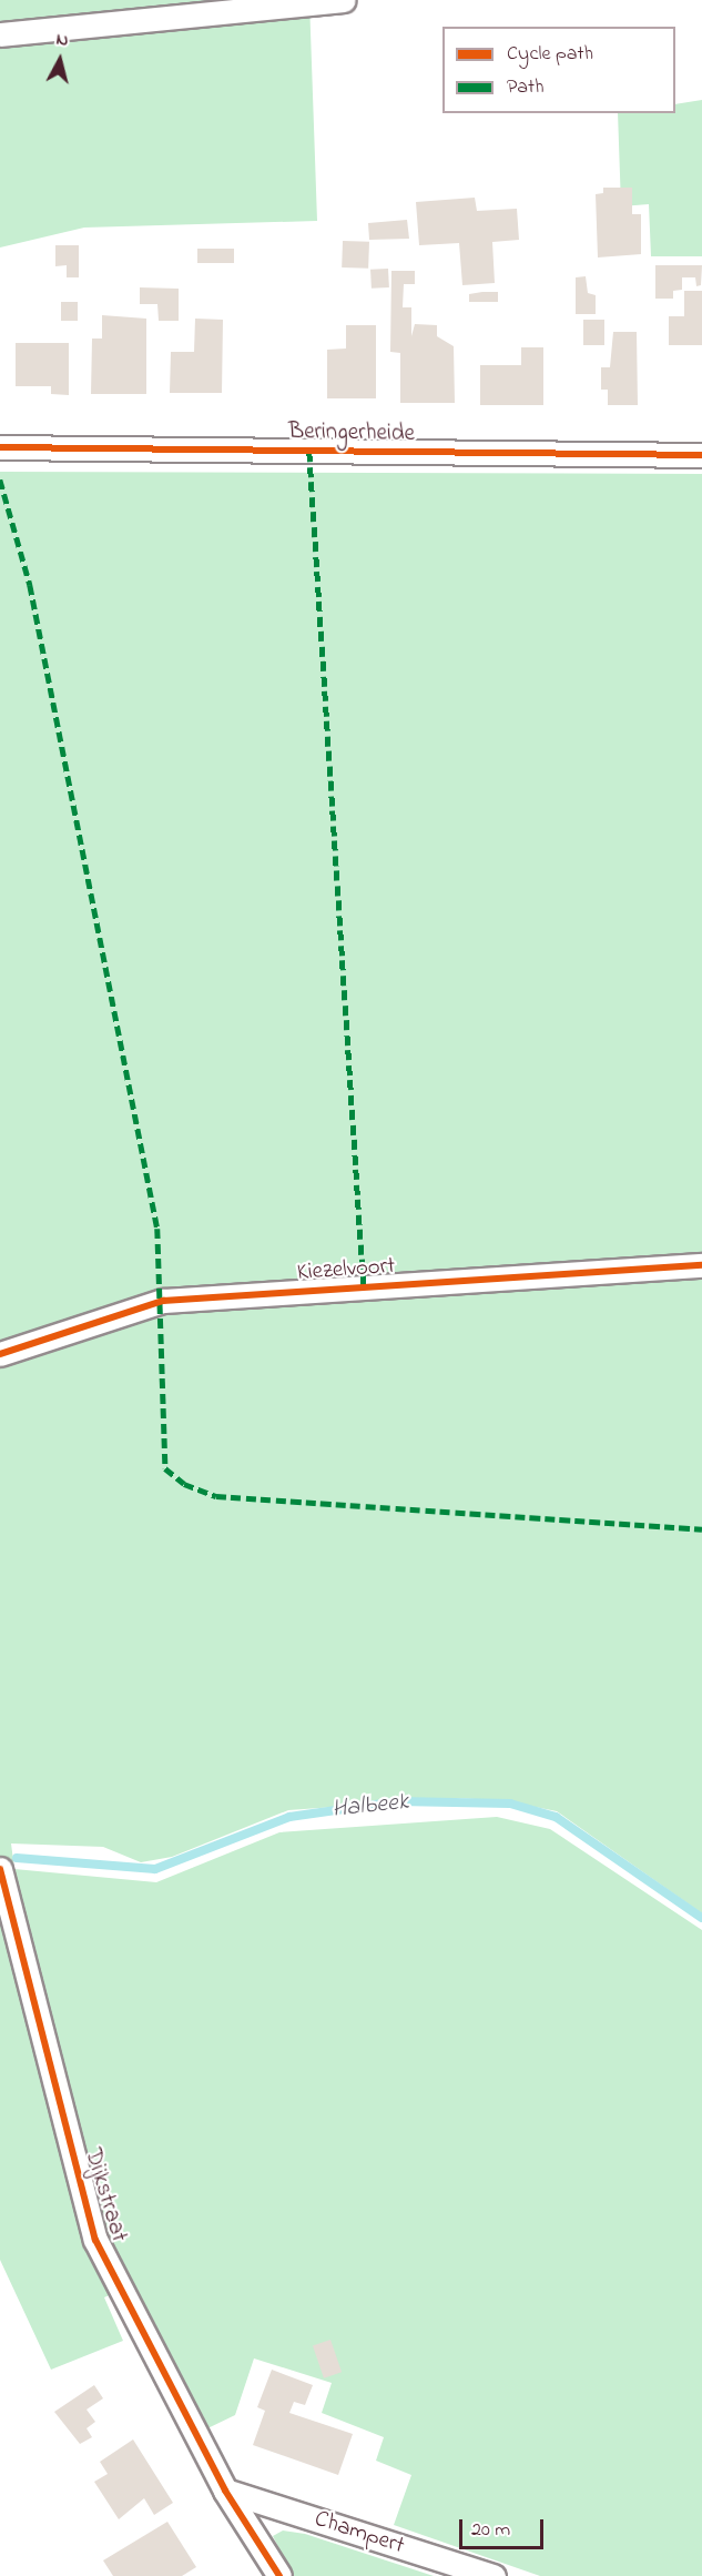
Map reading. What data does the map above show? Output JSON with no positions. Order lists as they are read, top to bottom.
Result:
{
  "streets": {
    "street": [
      "Beringerheide",
      "Kiezelvoort",
      "Dijkstraat",
      "Champert"
    ]
  },
  "crossings": [
    ["Dijkstraat", "Champert"]
  ],
  "water": ["Halbeek"],
  "legend": ["Cycle path", "Path"],
  "scale_bar": "20 m",
  "north": "top"
}
